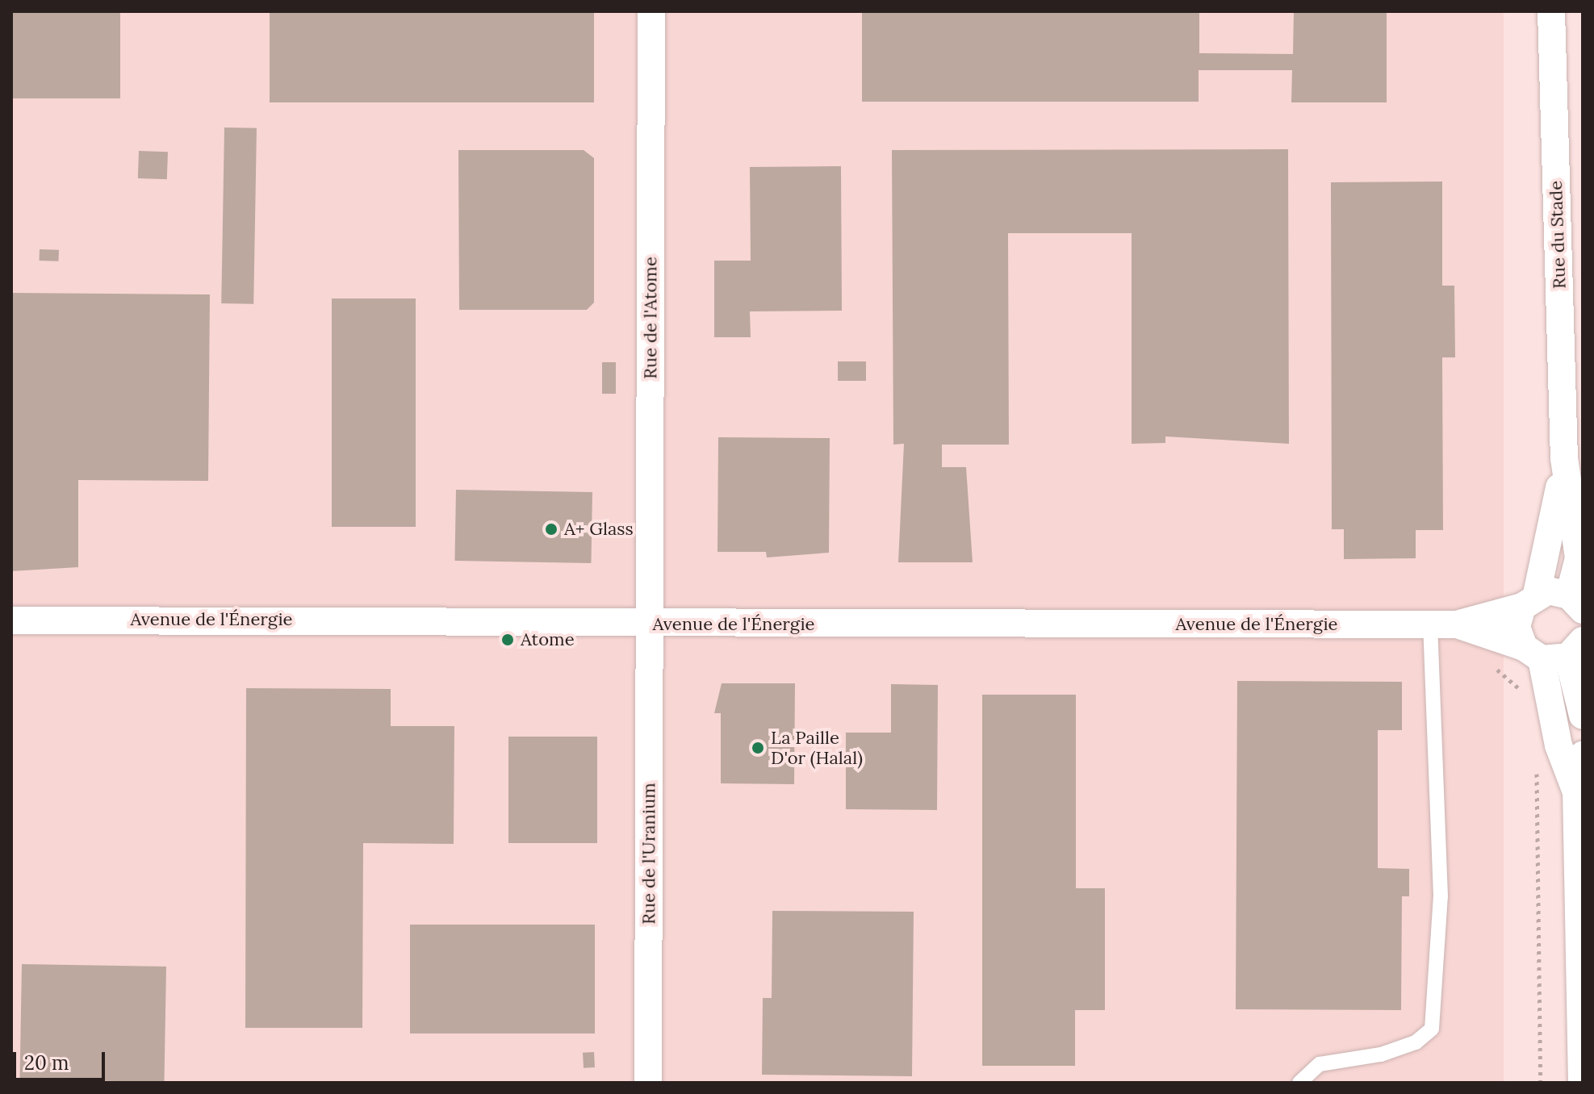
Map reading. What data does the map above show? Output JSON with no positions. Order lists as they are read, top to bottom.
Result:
{
  "streets": {
    "street": [
      "Rue du Stade",
      "Rue de l'Atome",
      "Avenue de l'Énergie",
      "Rue de l'Uranium"
    ]
  },
  "crossings": [
    ["Rue du Stade", "Avenue de l'Énergie"],
    ["Rue de l'Atome", "Avenue de l'Énergie"],
    ["Rue de l'Atome", "Rue de l'Uranium"],
    ["Avenue de l'Énergie", "Rue de l'Uranium"]
  ],
  "places": ["A+ Glass", "Atome", "La Paille D'or (Halal)"],
  "scale_bar": "20 m"
}
